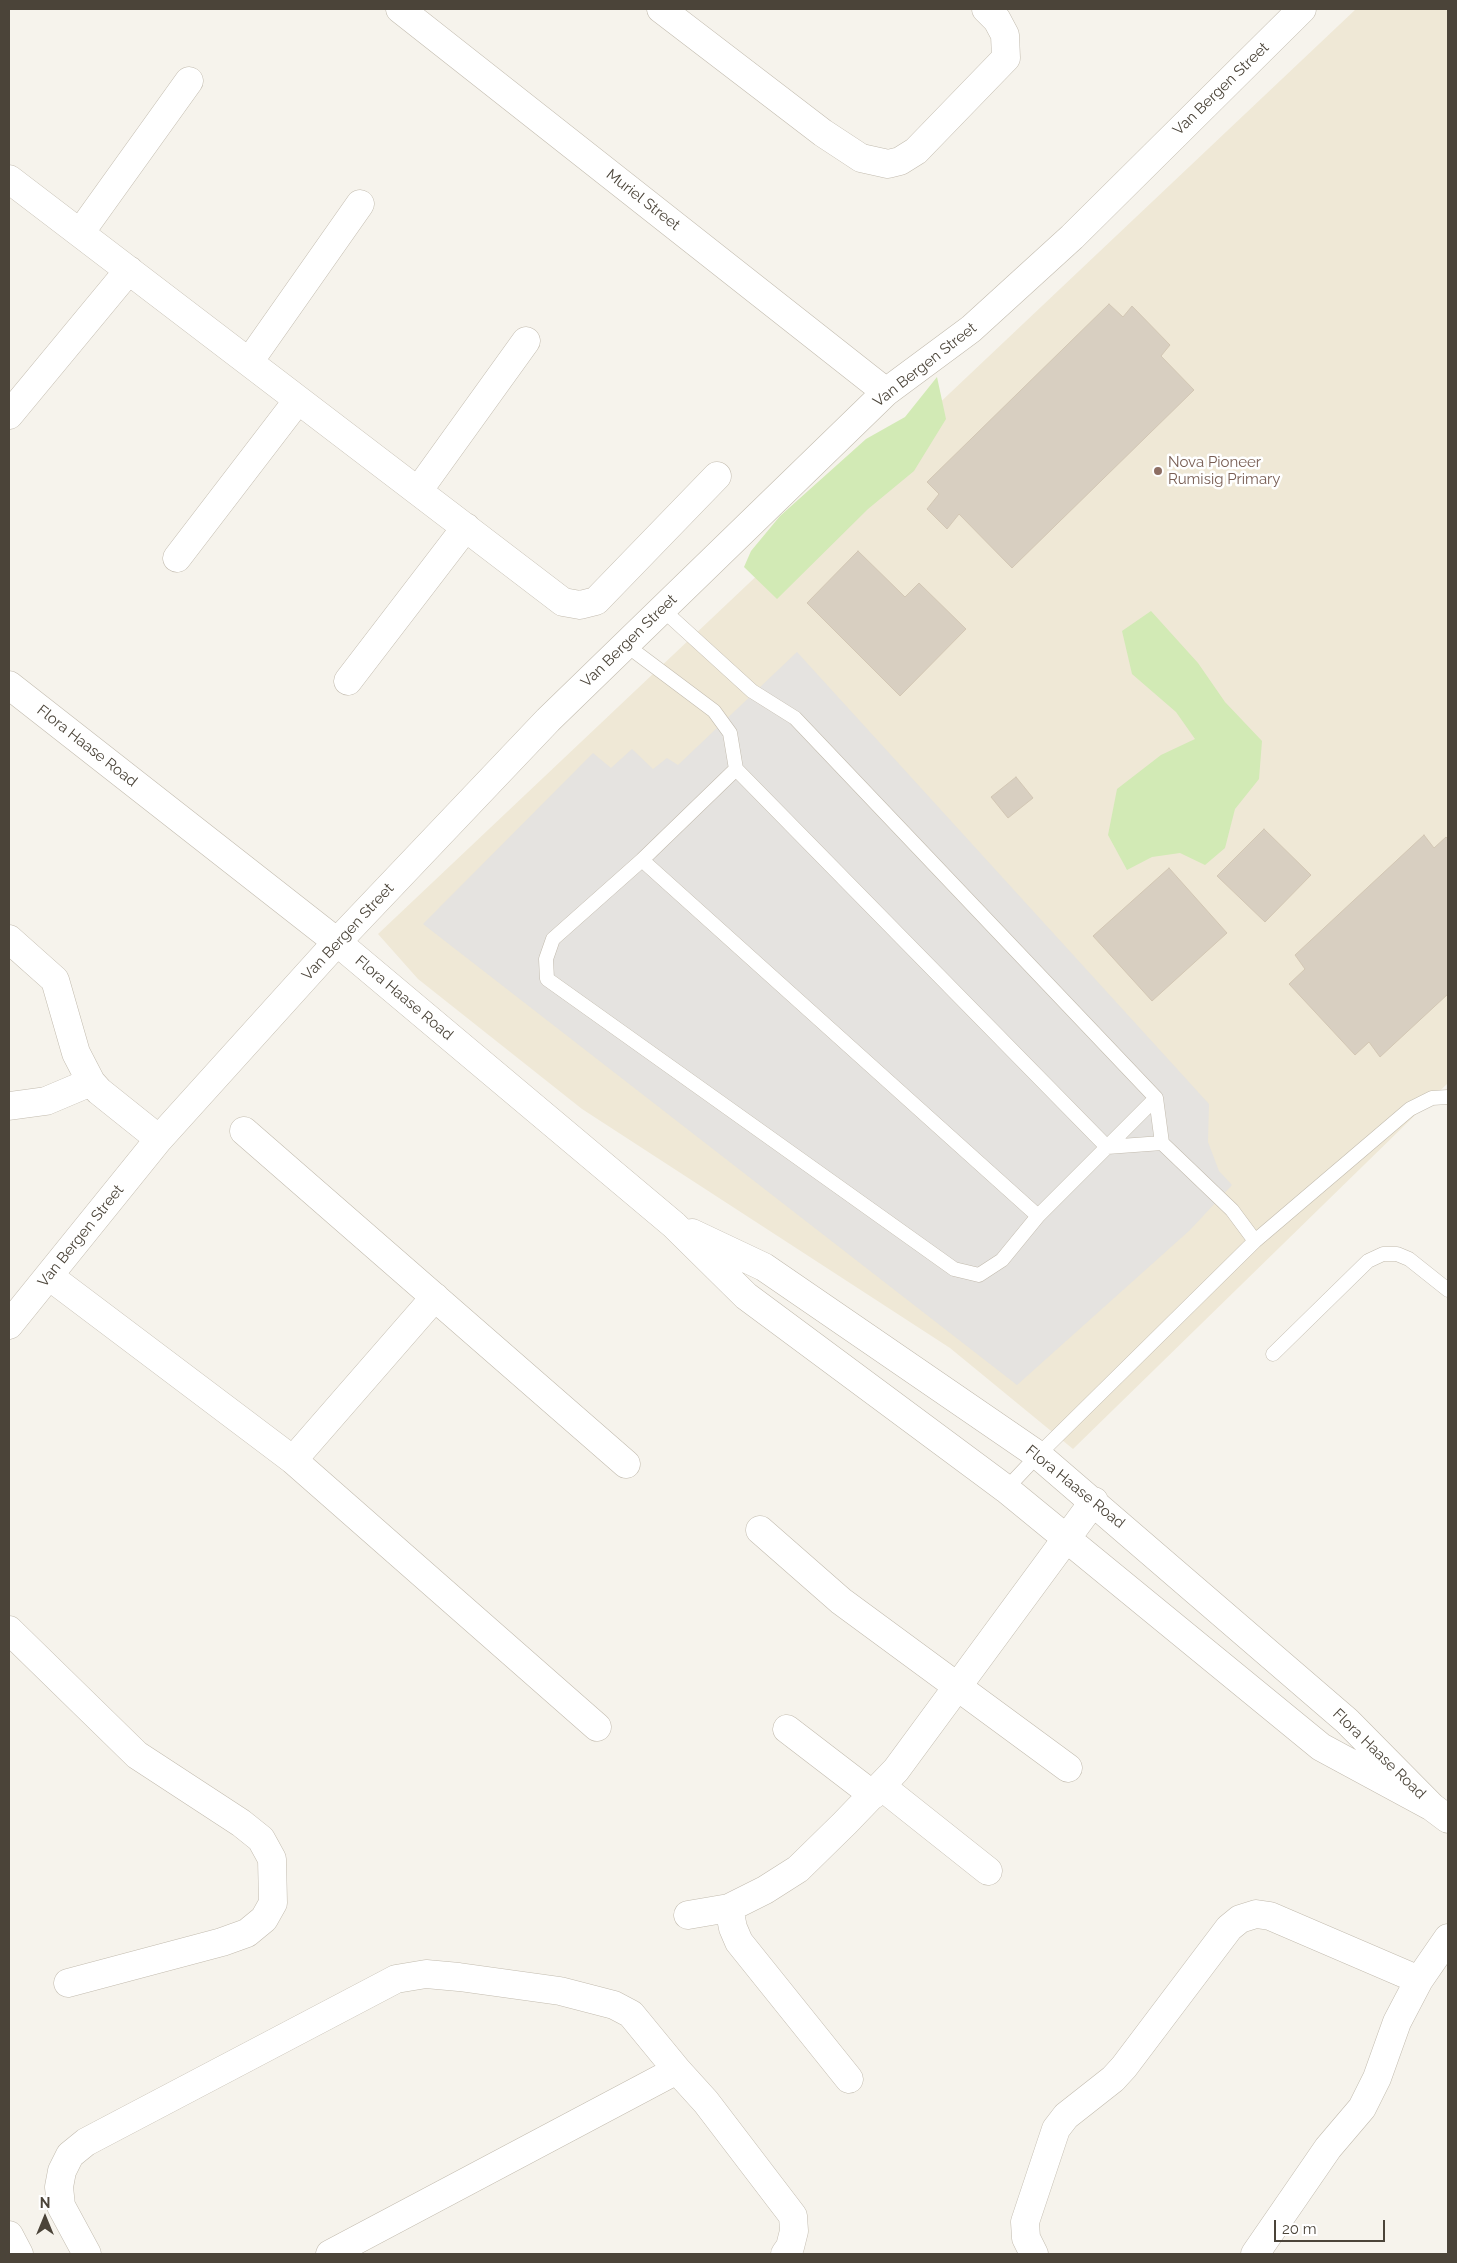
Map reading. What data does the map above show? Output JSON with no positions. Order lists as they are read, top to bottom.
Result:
{
  "streets": {
    "street": ["Van Bergen Street", "Muriel Street", "Flora Haase Road"]
  },
  "crossings": [
    ["Van Bergen Street", "Muriel Street"],
    ["Van Bergen Street", "Flora Haase Road"]
  ],
  "places": ["Nova Pioneer Rumisig Primary"],
  "scale_bar": "20 m",
  "north": "top"
}
